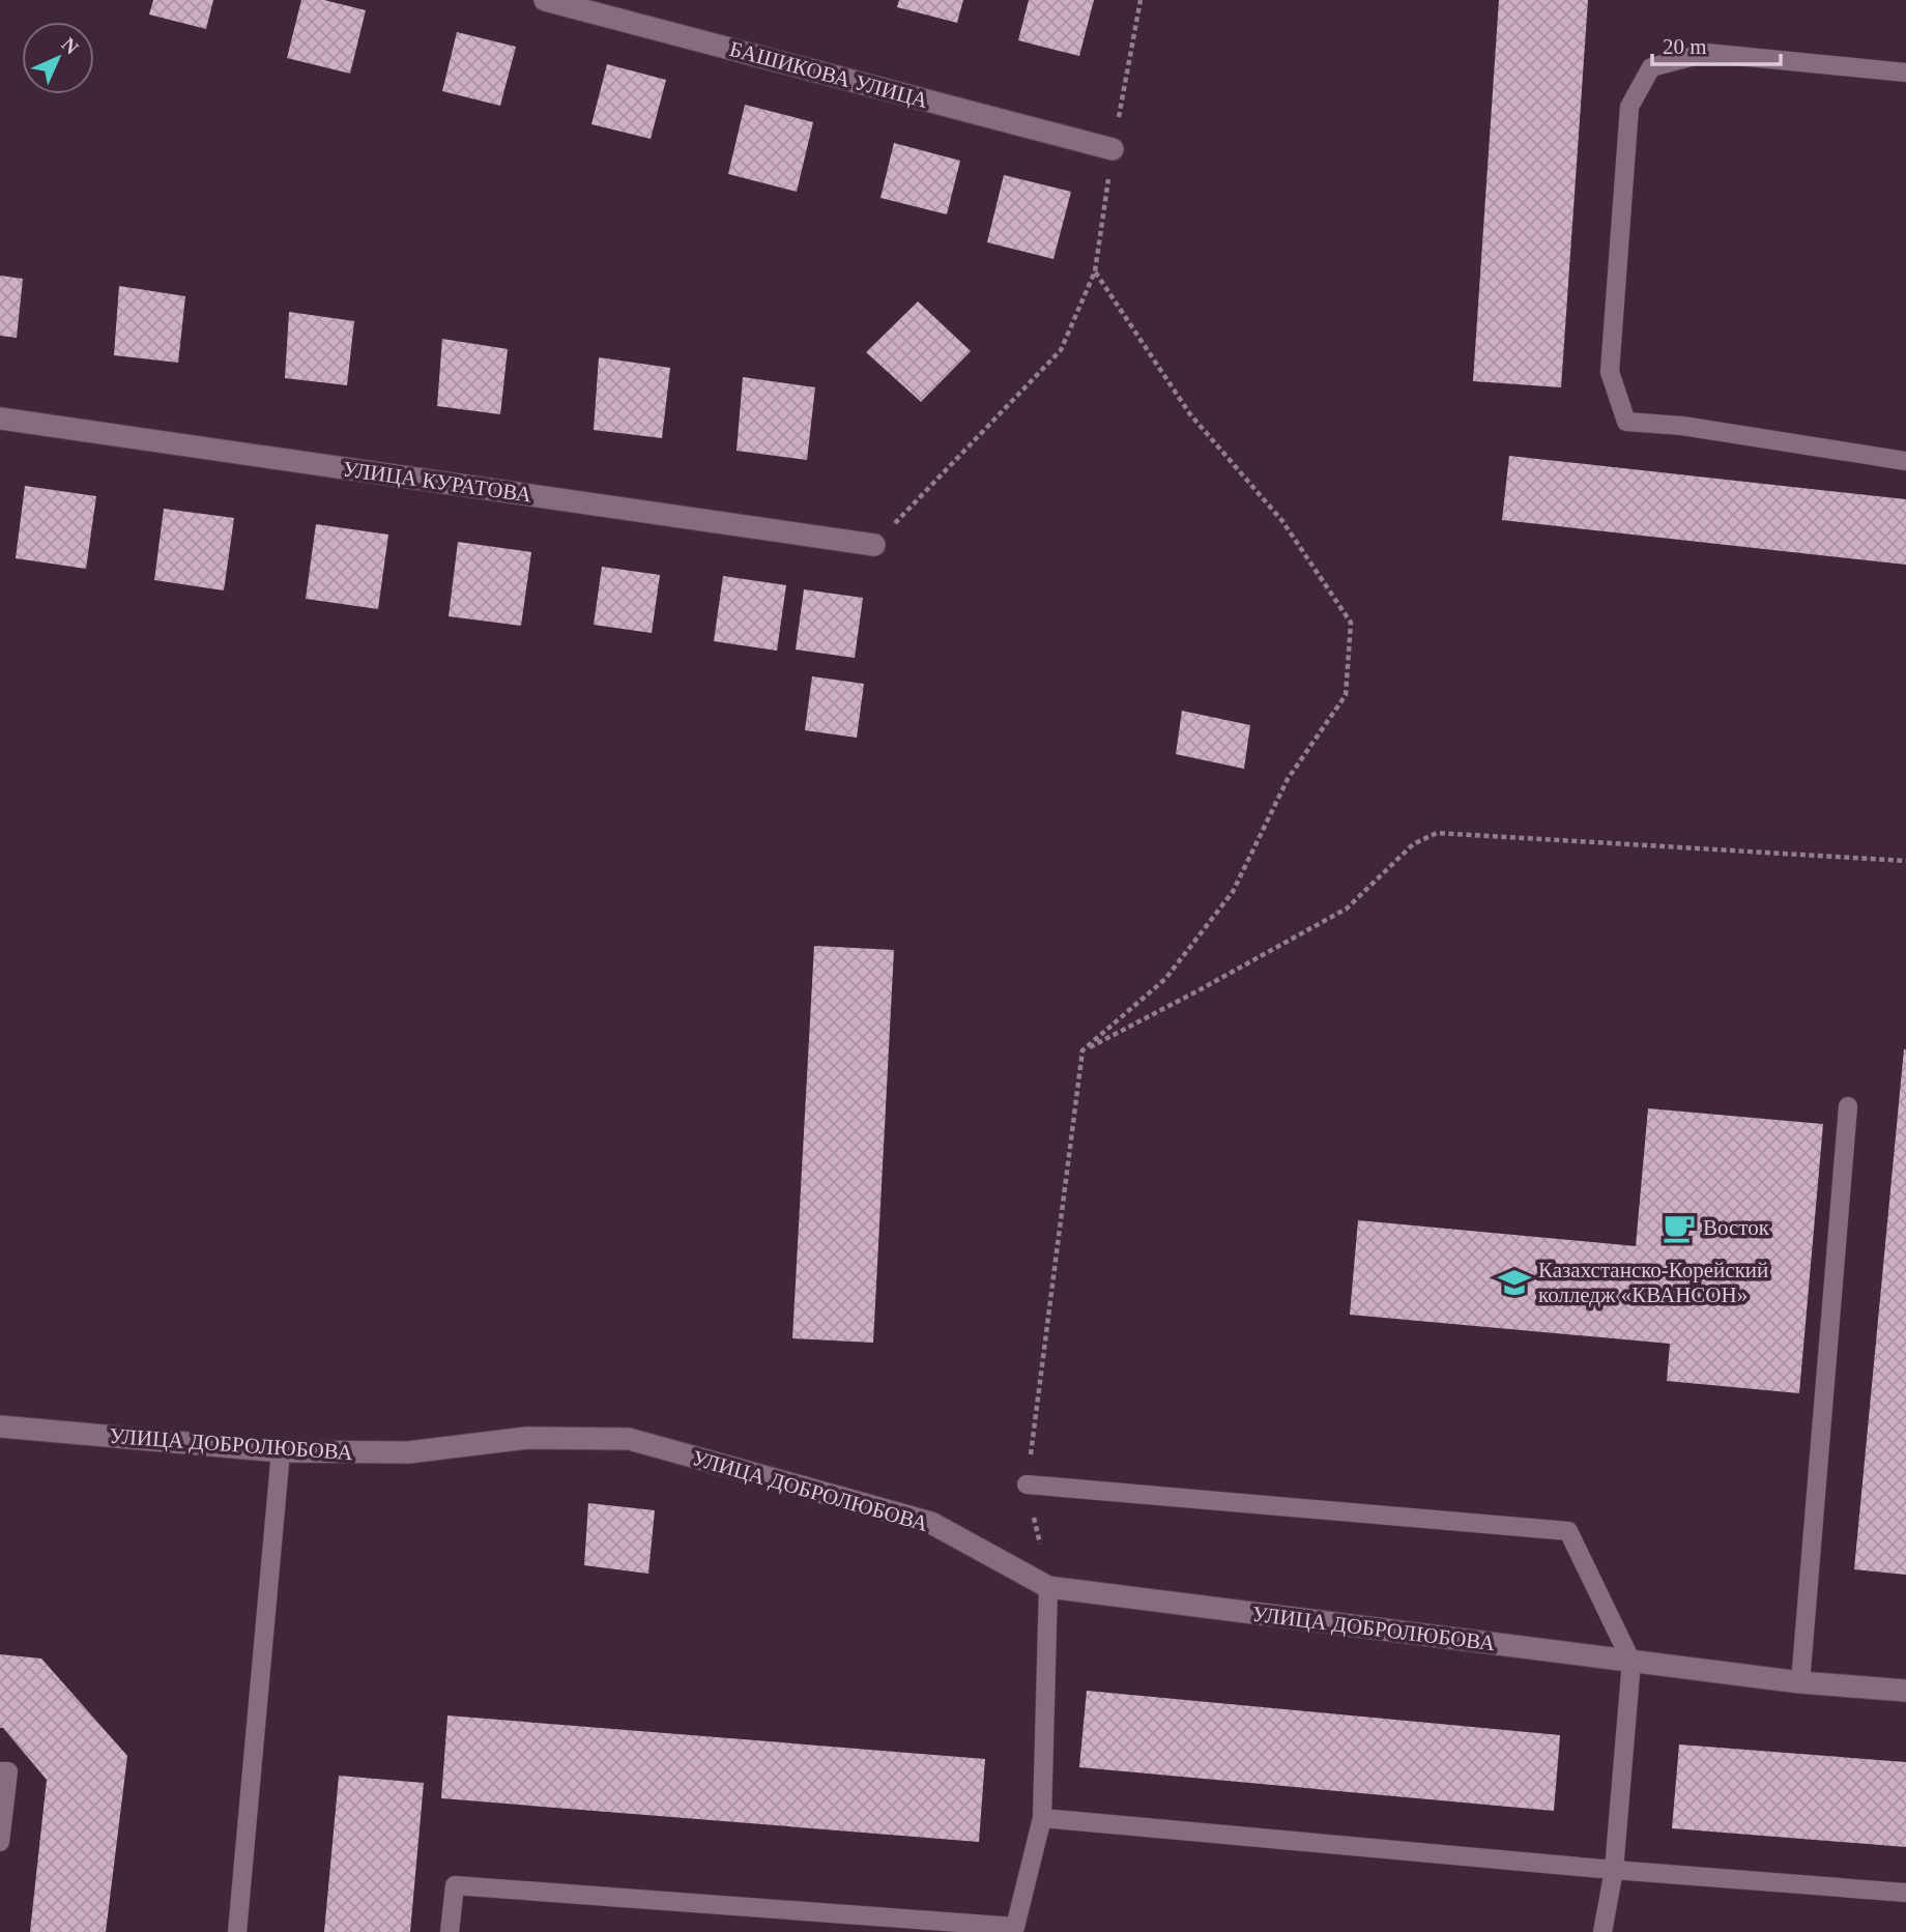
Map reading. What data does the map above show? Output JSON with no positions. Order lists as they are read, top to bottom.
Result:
{
  "streets": {
    "street": ["БАШИКОВА УЛИЦА", "УЛИЦА КУРАТОВА", "УЛИЦА ДОБРОЛЮБОВА"]
  },
  "places": {
    "cafe": ["Восток"],
    "school or university": ["Казахстанско-Корейский колледж «КВАНСОН»"]
  },
  "scale_bar": "20 m",
  "north": "top right"
}
